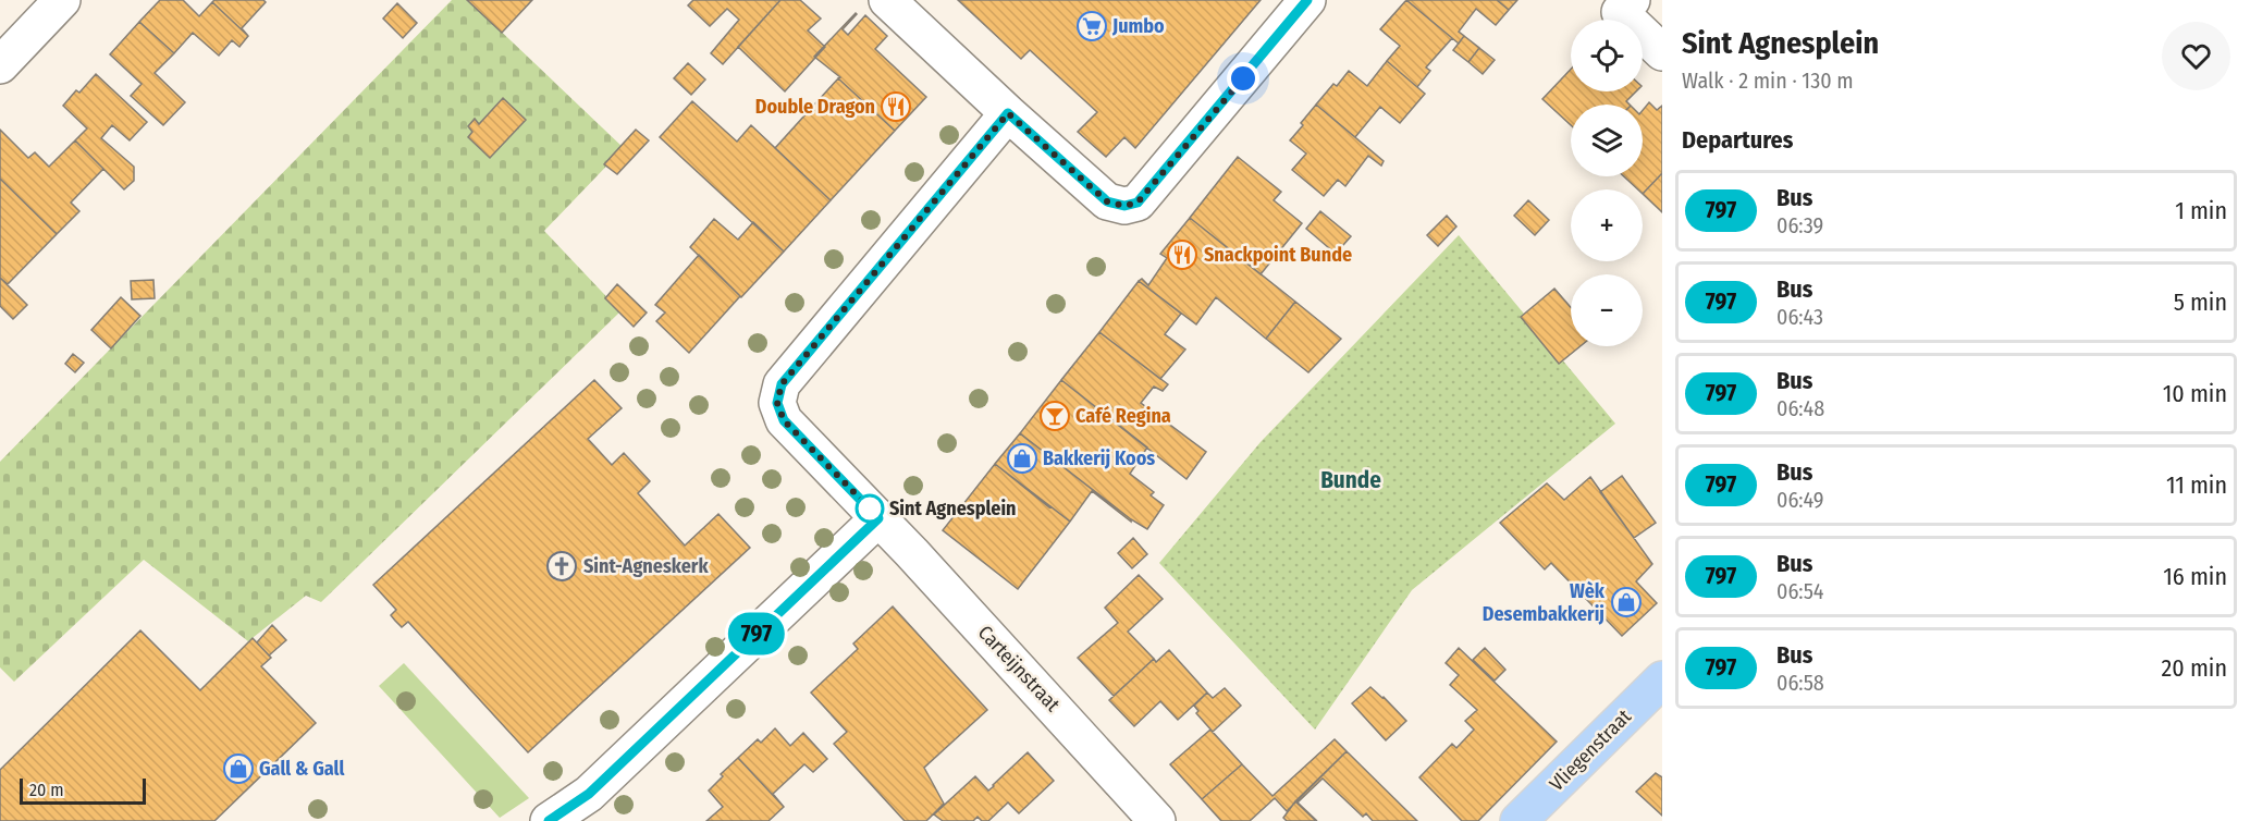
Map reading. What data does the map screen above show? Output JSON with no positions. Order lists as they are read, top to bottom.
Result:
{
  "streets": {
    "main road": ["Vliegenstraat"],
    "street": ["Carteijnstraat"]
  },
  "districts": ["Bunde"],
  "places": {
    "supermarket": ["Jumbo"],
    "restaurant": ["Double Dragon", "Snackpoint Bunde"],
    "bar": ["Café Regina"],
    "shop": ["Bakkerij Koos", "Wèk Desembakkerij", "Gall & Gall"],
    "other": ["Sint Agnesplein"],
    "church": ["Sint-Agneskerk"]
  },
  "lines": ["bus line 797"],
  "scale_bar": "20 m",
  "page": {
    "on_map": "797",
    "heading": [
      ["Sint Agnesplein", "Walk · 2 min · 130 m"],
      "Departures"
    ],
    "map_buttons": ["+", "−"],
    "list": [
      {
        "mark": "797",
        "name": "Bus",
        "note": "06:39",
        "value": "1 min"
      },
      {
        "mark": "797",
        "name": "Bus",
        "note": "06:43",
        "value": "5 min"
      },
      {
        "mark": "797",
        "name": "Bus",
        "note": "06:48",
        "value": "10 min"
      },
      {
        "mark": "797",
        "name": "Bus",
        "note": "06:49",
        "value": "11 min"
      },
      {
        "mark": "797",
        "name": "Bus",
        "note": "06:54",
        "value": "16 min"
      },
      {
        "mark": "797",
        "name": "Bus",
        "note": "06:58",
        "value": "20 min"
      }
    ],
    "scale": "20 m"
  }
}
